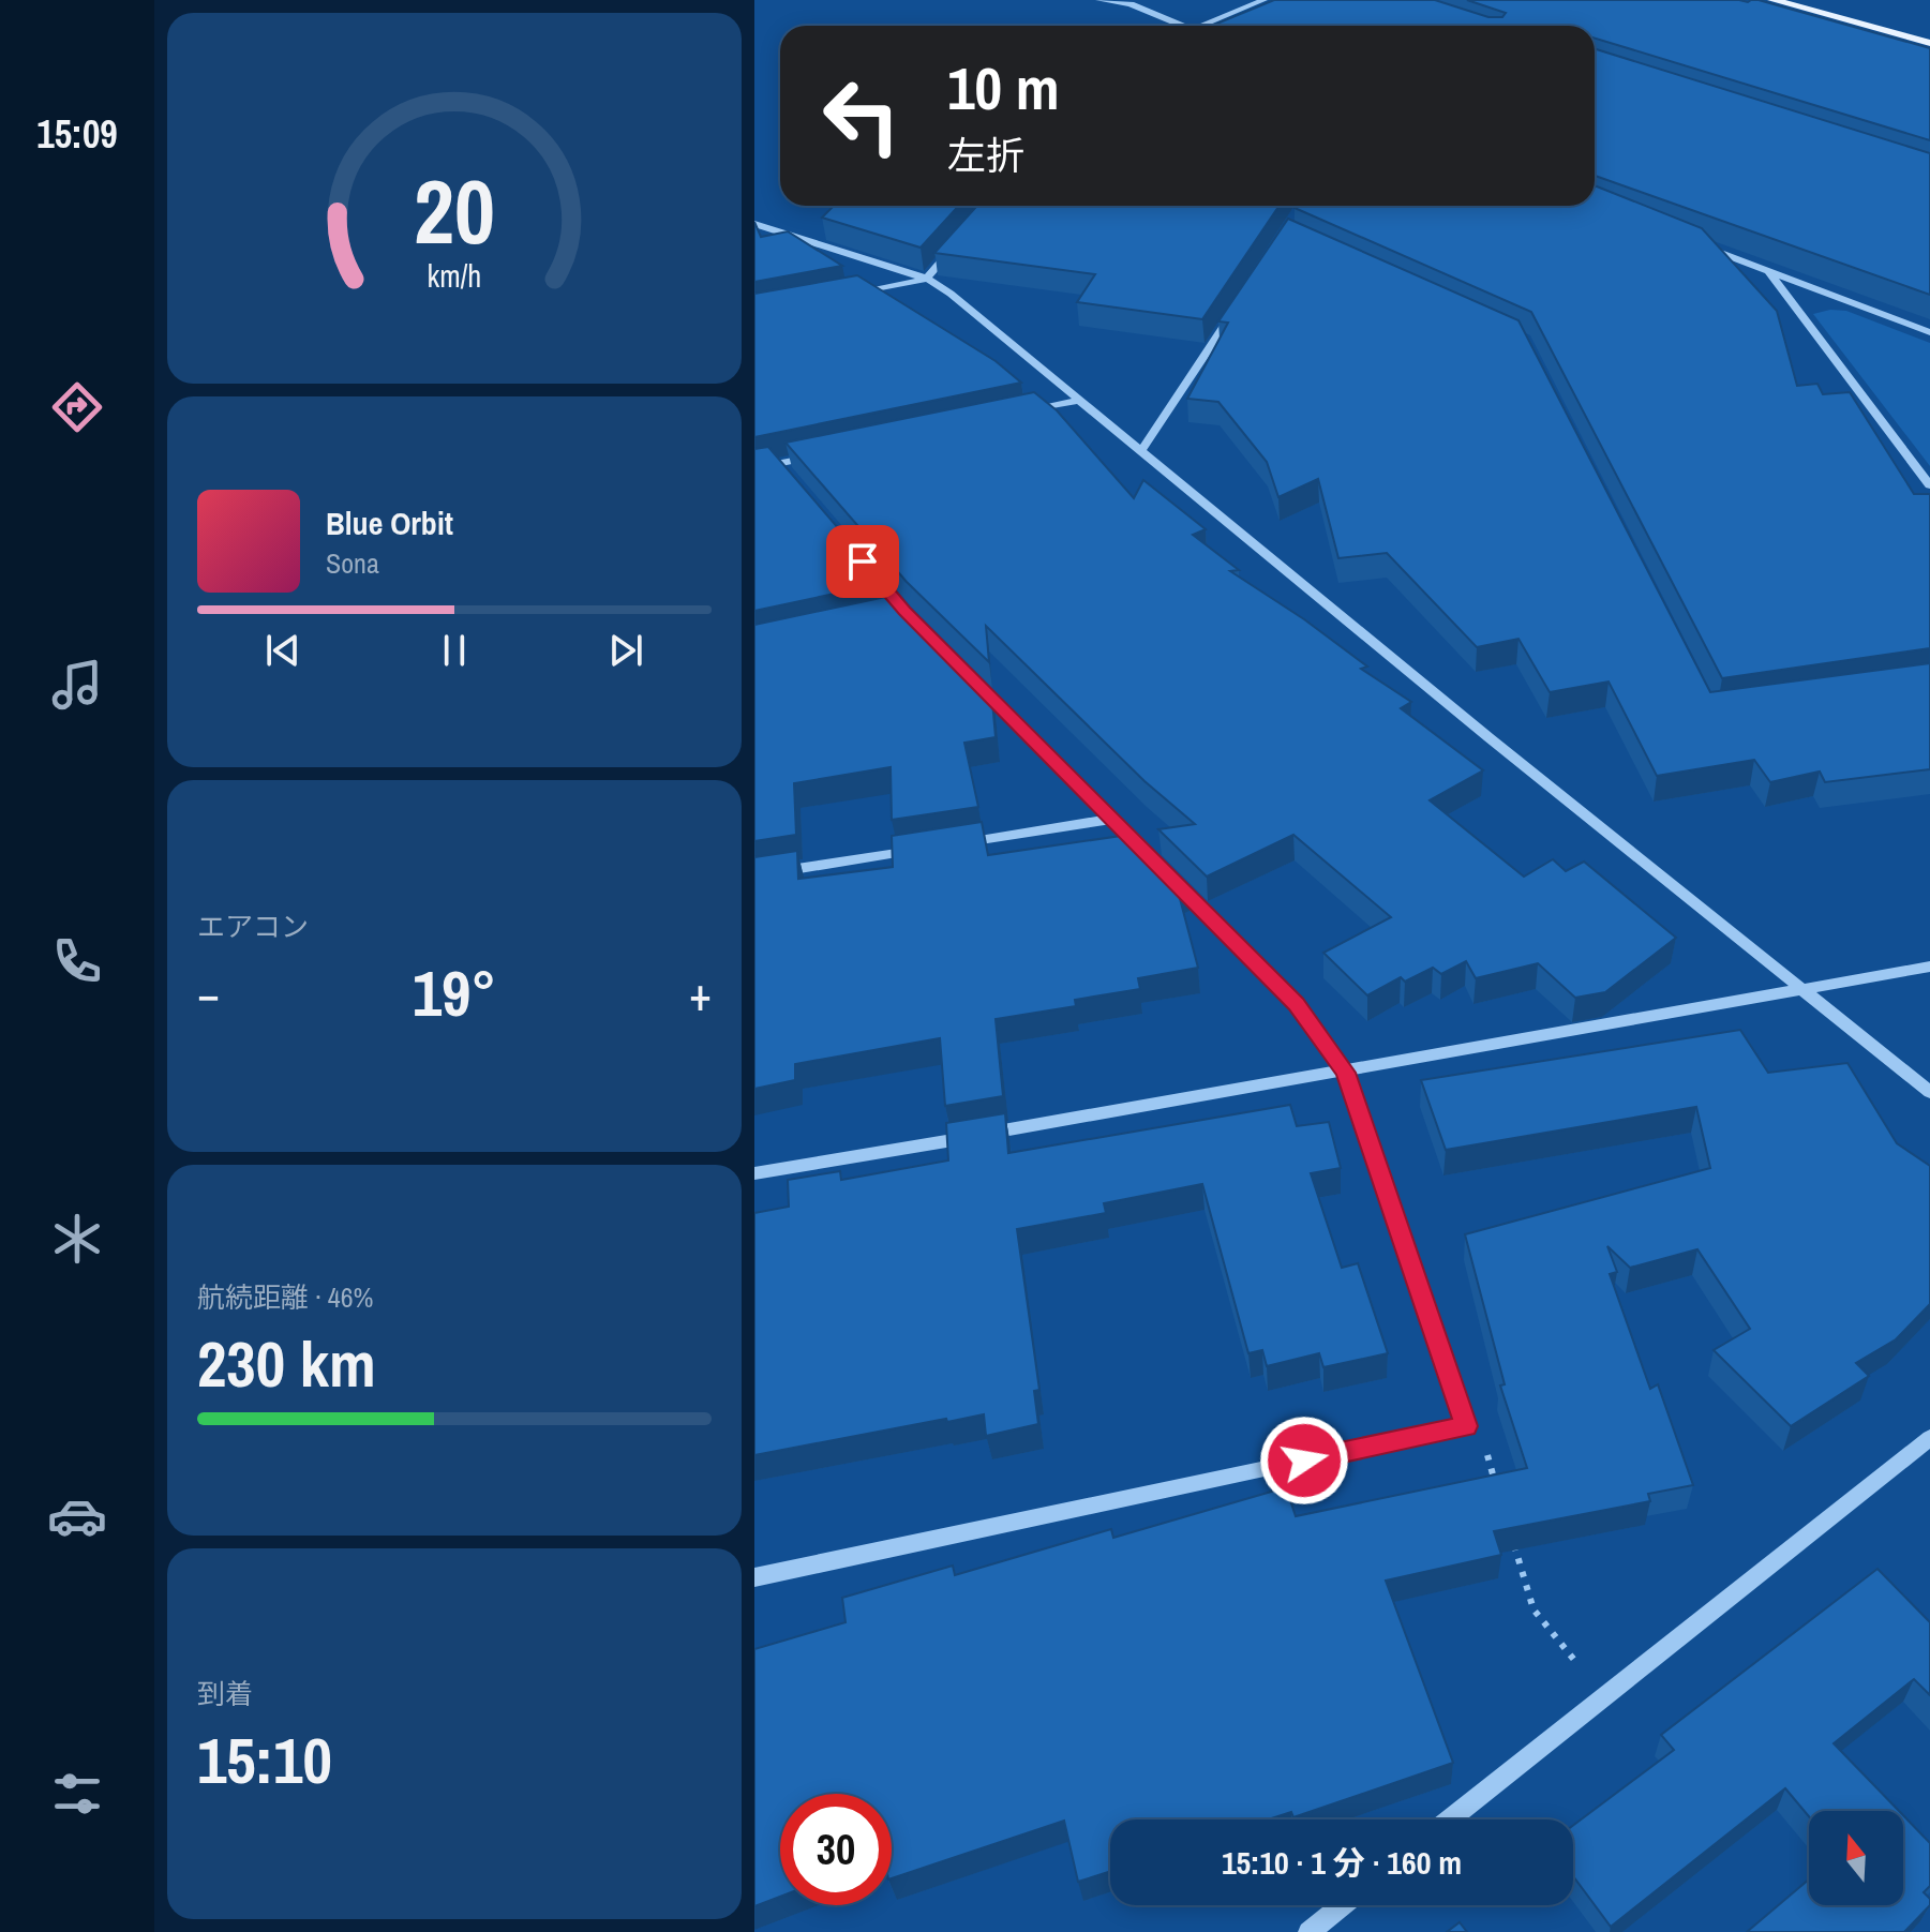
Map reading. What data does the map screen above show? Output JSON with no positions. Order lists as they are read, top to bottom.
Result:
{
  "north": "top",
  "page": {
    "tabs": "15:09",
    "turn": ["10 m", "左折"],
    "song": ["Blue Orbit", "Sona"],
    "tile": [
      "エアコン",
      ["航続距離 · 46%", "230 km"],
      ["到着", "15:10"]
    ],
    "heat": ["−", "19°", "+"],
    "limit": "30",
    "trip": "15:10 · 1 分 · 160 m",
    "gauge": ["20", "km/h"]
  }
}
